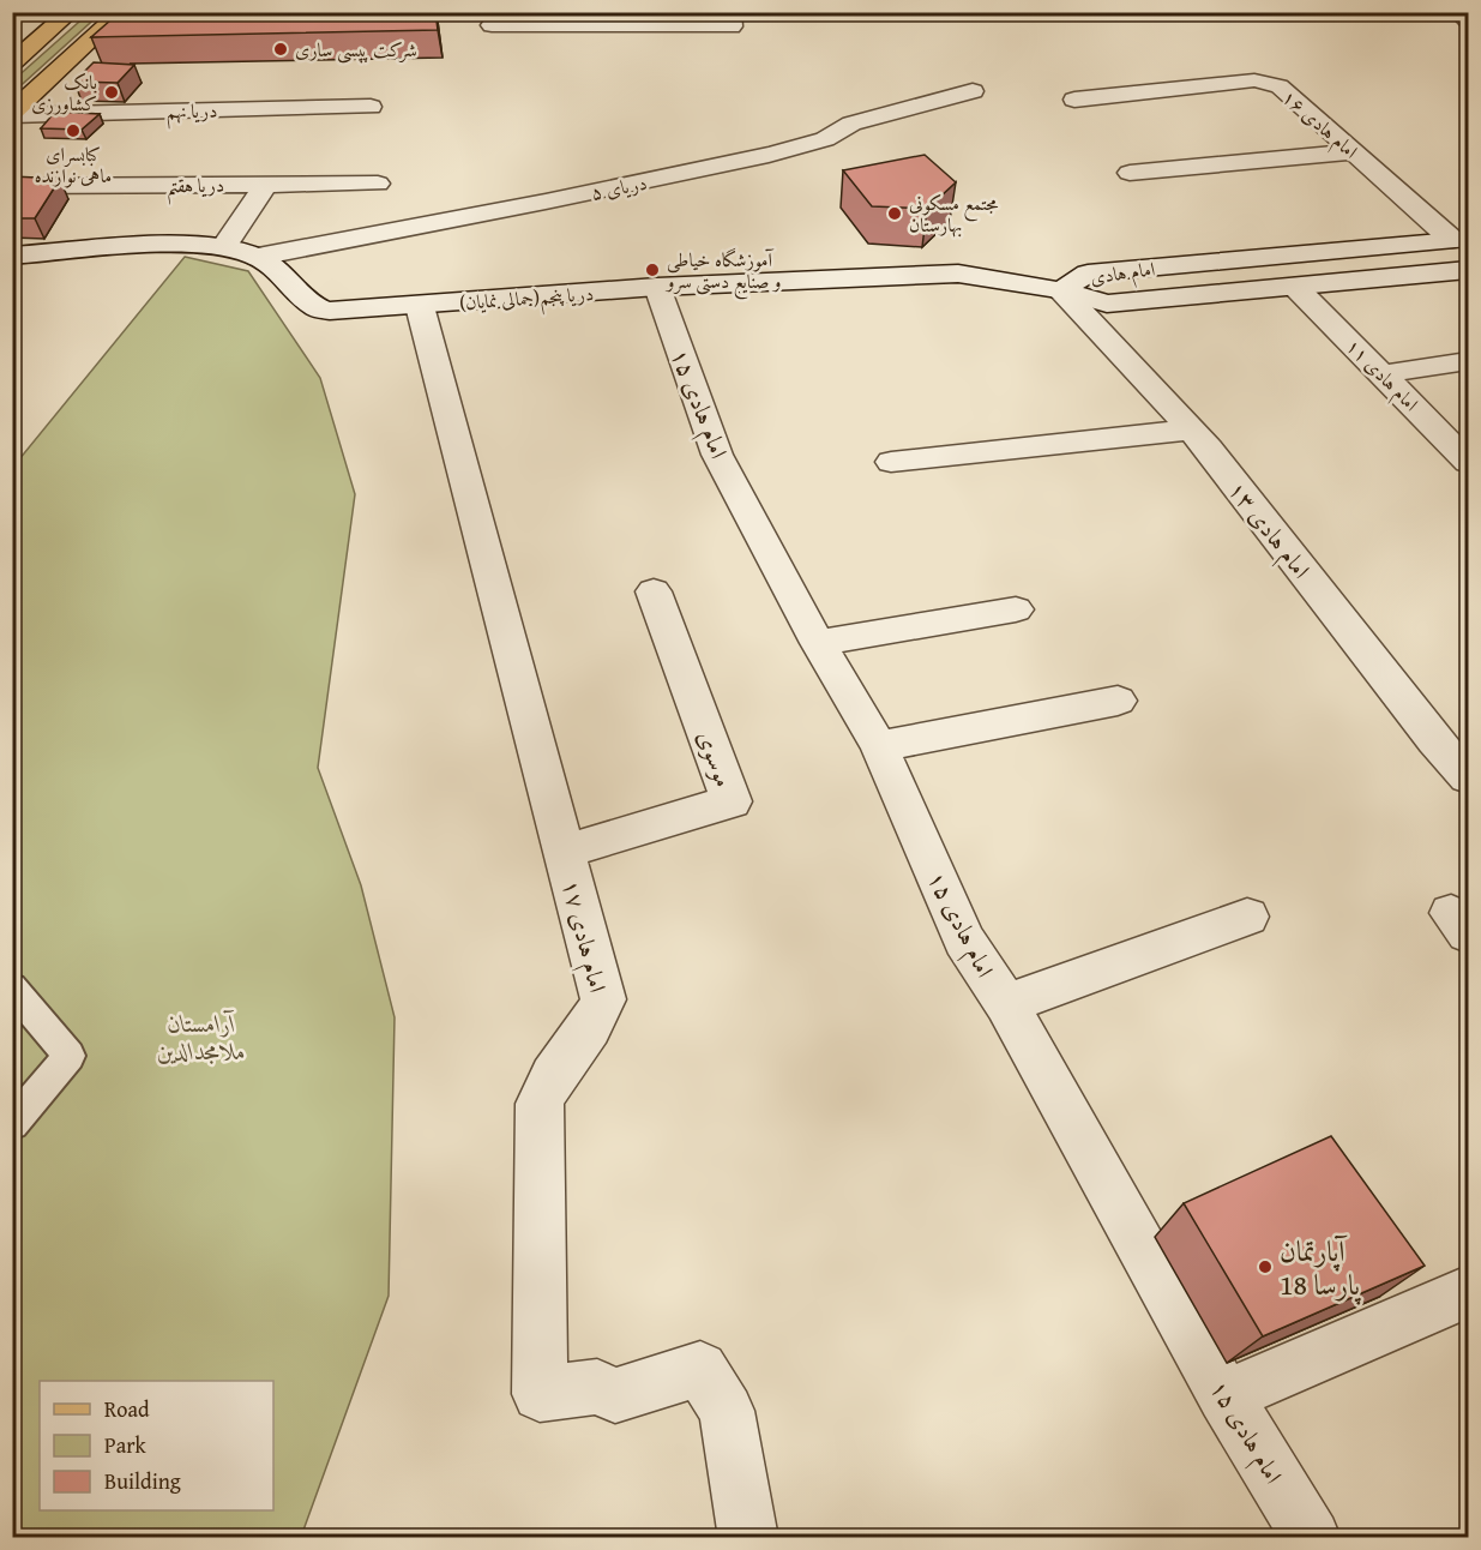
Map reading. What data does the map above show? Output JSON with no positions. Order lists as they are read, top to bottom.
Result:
{
  "streets": {
    "street": [
      "دریا نهم",
      "امام هادی ۱۶",
      "دریا هقتم",
      "دریای ۵",
      "امام هادی",
      "دریا پنجم(جمالی نمایان)",
      "امام هادی ١۱",
      "امام هادی ۱۵",
      "امام هادی ١٣",
      "موسوی",
      "امام هادی ۱۷"
    ]
  },
  "crossings": [
    ["امام هادی ۱۶", "امام هادی"],
    ["دریای ۵", "دریا پنجم(جمالی نمایان)"],
    ["امام هادی", "دریا پنجم(جمالی نمایان)"],
    ["امام هادی", "امام هادی ١۱"],
    ["امام هادی", "امام هادی ١٣"],
    ["دریا پنجم(جمالی نمایان)", "امام هادی ۱۵"],
    ["دریا پنجم(جمالی نمایان)", "امام هادی ١٣"],
    ["دریا پنجم(جمالی نمایان)", "امام هادی ۱۷"],
    ["موسوی", "امام هادی ۱۷"]
  ],
  "parks": ["آرامستان ملامجدالدین"],
  "places": [
    "شرکت پپسی ساری",
    "بانک کشاورزی",
    "کبابسرای ماهی نوازنده",
    "مجتمع مسکونی بهارستان",
    "آموزشگاه خیاطی و صنایع دستی سرو",
    "آپارتمان پارسا 18"
  ],
  "legend": ["Road", "Park", "Building"]
}
